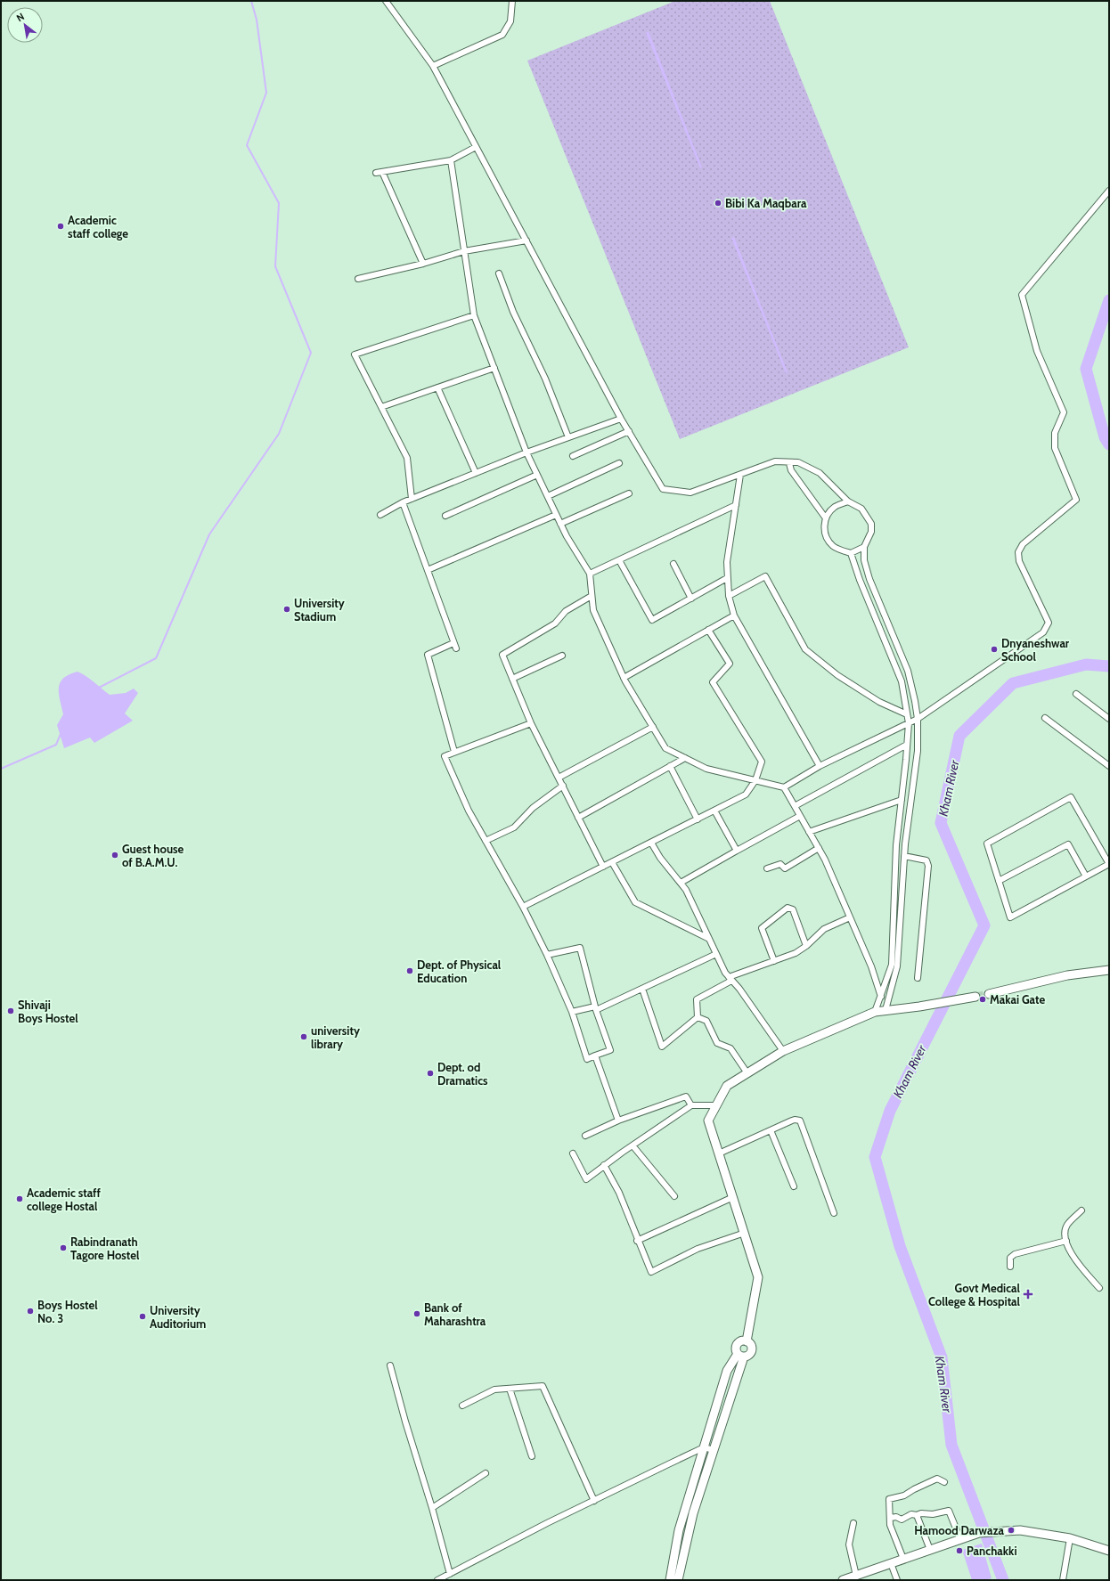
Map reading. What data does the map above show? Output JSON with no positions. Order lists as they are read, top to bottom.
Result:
{
  "water": ["Kham River"],
  "places": {
    "other": [
      "Bibi Ka Maqbara",
      "Academic staff college",
      "University Stadium",
      "Dnyaneshwar School",
      "Guest house of B.A.M.U.",
      "Dept. of Physical Education",
      "Makai Gate",
      "Shivaji Boys Hostel",
      "university library",
      "Dept. od Dramatics",
      "Academic staff college Hostal",
      "Rabindranath Tagore Hostel",
      "Boys Hostel No. 3",
      "Bank of Maharashtra",
      "University Auditorium",
      "Hamood Darwaza",
      "Panchakki"
    ],
    "health": ["Govt Medical College & Hospital"]
  },
  "north": "top left"
}
